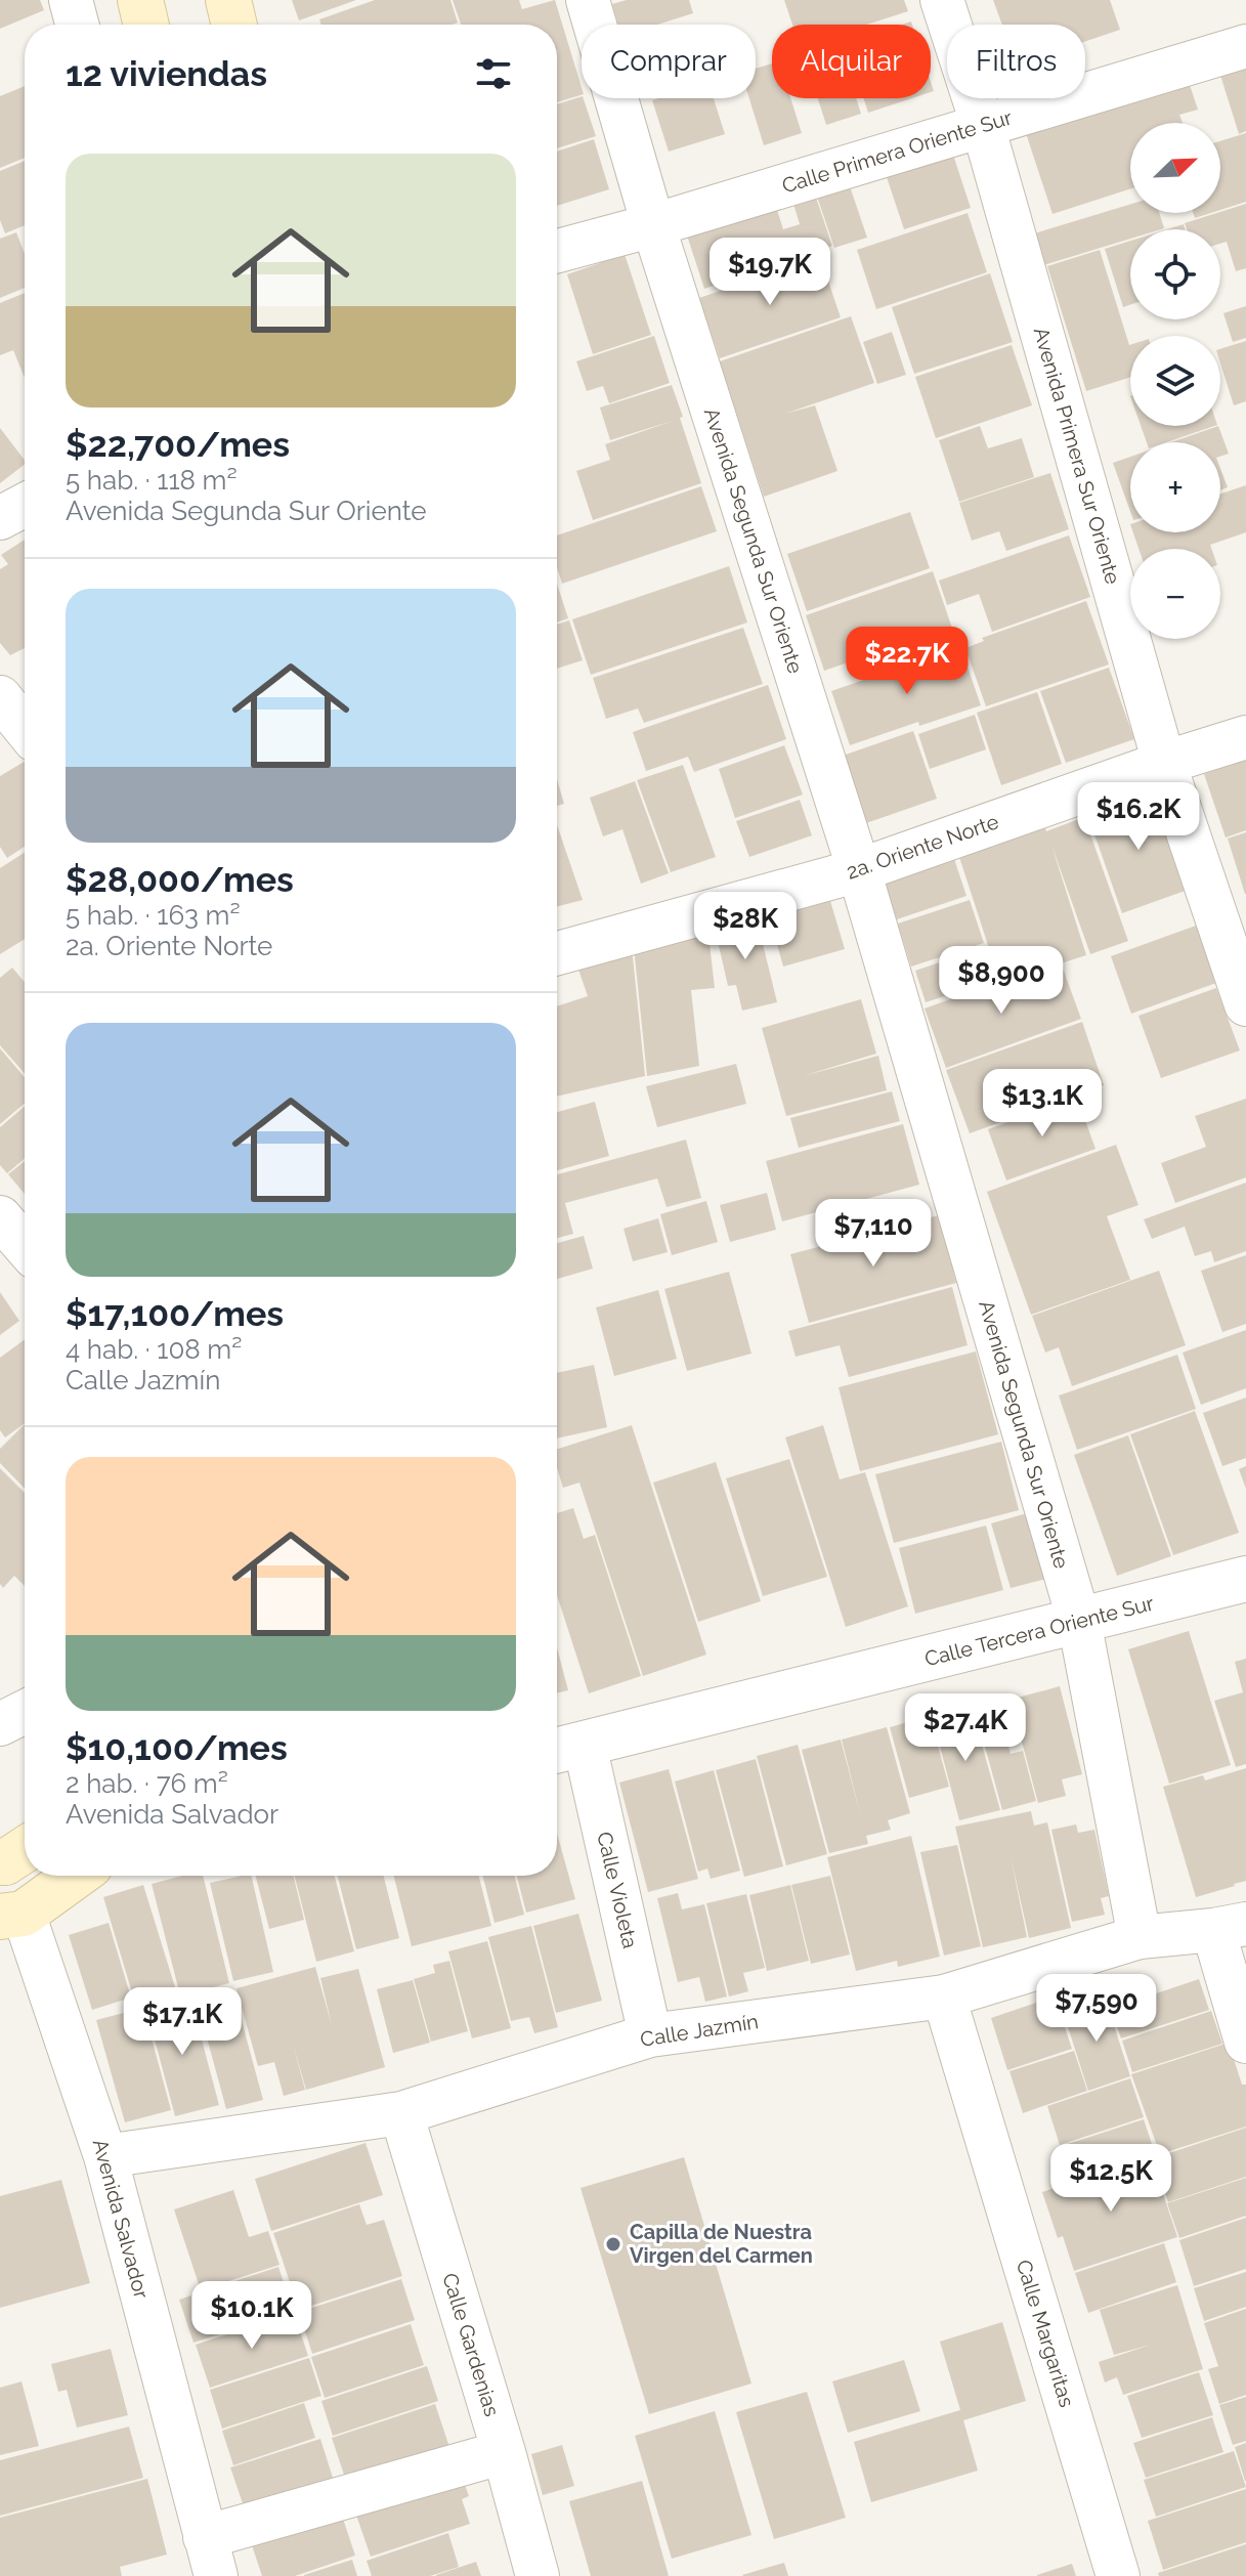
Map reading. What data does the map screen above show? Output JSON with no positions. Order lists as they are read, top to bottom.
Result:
{
  "streets": {
    "street": [
      "Calle Primera Oriente Sur",
      "Avenida Primera Sur Oriente",
      "Avenida Segunda Sur Oriente",
      "2a. Oriente Norte",
      "Calle Tercera Oriente Sur",
      "Calle Violeta",
      "Calle Jazmín",
      "Avenida Salvador",
      "Calle Margaritas",
      "Calle Gardenias"
    ]
  },
  "crossings": [
    ["Calle Primera Oriente Sur", "Avenida Primera Sur Oriente"],
    ["Calle Primera Oriente Sur", "Avenida Segunda Sur Oriente"],
    ["Avenida Primera Sur Oriente", "2a. Oriente Norte"],
    ["Avenida Segunda Sur Oriente", "2a. Oriente Norte"],
    ["Avenida Segunda Sur Oriente", "Calle Tercera Oriente Sur"],
    ["Avenida Segunda Sur Oriente", "Calle Jazmín"],
    ["Calle Tercera Oriente Sur", "Calle Violeta"],
    ["Calle Violeta", "Calle Jazmín"],
    ["Calle Jazmín", "Avenida Salvador"],
    ["Calle Jazmín", "Calle Margaritas"],
    ["Calle Jazmín", "Calle Gardenias"]
  ],
  "places": ["Capilla de Nuestra Virgen del Carmen"],
  "north": "top right",
  "page": {
    "chip": ["Comprar", "Alquilar", "Filtros"],
    "heading": "12 viviendas",
    "map_buttons": ["+", "−"],
    "list": [
      {
        "name": "$22,700/mes",
        "note": "5 hab. · 118 m² · Avenida Segunda Sur Oriente"
      },
      {
        "name": "$28,000/mes",
        "note": "5 hab. · 163 m² · 2a. Oriente Norte"
      },
      {
        "name": "$17,100/mes",
        "note": "4 hab. · 108 m² · Calle Jazmín"
      },
      {
        "name": "$10,100/mes",
        "note": "2 hab. · 76 m² · Avenida Salvador"
      }
    ],
    "price": [
      "$19.7K",
      "$22.7K",
      "$16.2K",
      "$28K",
      "$8,900",
      "$13.1K",
      "$7,110",
      "$27.4K",
      "$7,590",
      "$17.1K",
      "$12.5K",
      "$10.1K"
    ]
  }
}
